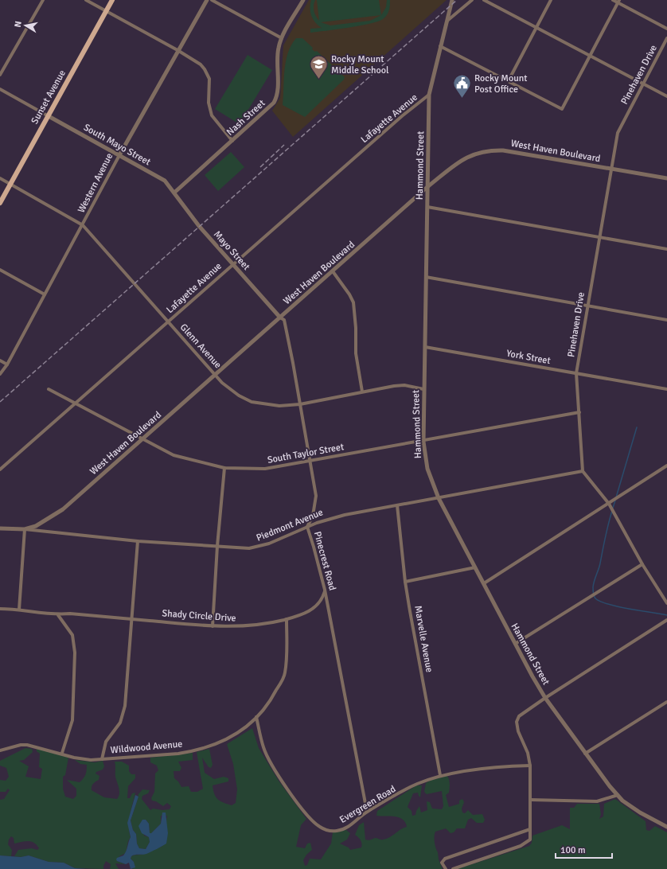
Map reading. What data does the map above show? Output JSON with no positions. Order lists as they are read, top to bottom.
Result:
{
  "streets": {
    "main road": ["Sunset Avenue"],
    "street": [
      "Pinehaven Drive",
      "Nash Street",
      "Lafayette Avenue",
      "South Mayo Street",
      "West Haven Boulevard",
      "Hammond Street",
      "Western Avenue",
      "Mayo Street",
      "Glenn Avenue",
      "York Street",
      "South Taylor Street",
      "Piedmont Avenue",
      "Pinecrest Road",
      "Shady Circle Drive",
      "Marvelle Avenue",
      "Wildwood Avenue",
      "Evergreen Road"
    ]
  },
  "crossings": [
    ["Pinehaven Drive", "West Haven Boulevard"],
    ["Pinehaven Drive", "York Street"],
    ["Pinehaven Drive", "South Taylor Street"],
    ["Pinehaven Drive", "Piedmont Avenue"],
    ["Sunset Avenue", "South Mayo Street"],
    ["Sunset Avenue", "Glenn Avenue"],
    ["Nash Street", "South Mayo Street"],
    ["Nash Street", "Mayo Street"],
    ["Lafayette Avenue", "Hammond Street"],
    ["Lafayette Avenue", "Mayo Street"],
    ["Lafayette Avenue", "Glenn Avenue"],
    ["Lafayette Avenue", "South Taylor Street"],
    ["South Mayo Street", "Western Avenue"],
    ["South Mayo Street", "Mayo Street"],
    ["West Haven Boulevard", "Hammond Street"],
    ["West Haven Boulevard", "Mayo Street"],
    ["West Haven Boulevard", "Glenn Avenue"],
    ["West Haven Boulevard", "South Taylor Street"],
    ["West Haven Boulevard", "Piedmont Avenue"],
    ["West Haven Boulevard", "Pinecrest Road"],
    ["Hammond Street", "Glenn Avenue"],
    ["Hammond Street", "York Street"],
    ["Hammond Street", "South Taylor Street"],
    ["Hammond Street", "Piedmont Avenue"],
    ["Western Avenue", "Glenn Avenue"],
    ["Mayo Street", "Pinecrest Road"],
    ["Glenn Avenue", "Pinecrest Road"],
    ["South Taylor Street", "Pinecrest Road"],
    ["Piedmont Avenue", "Pinecrest Road"],
    ["Piedmont Avenue", "Marvelle Avenue"],
    ["Pinecrest Road", "Shady Circle Drive"],
    ["Pinecrest Road", "Evergreen Road"],
    ["Shady Circle Drive", "Wildwood Avenue"],
    ["Marvelle Avenue", "Evergreen Road"],
    ["Wildwood Avenue", "Evergreen Road"]
  ],
  "places": {
    "school or university": ["Rocky Mount Middle School"],
    "public building": ["Rocky Mount Post Office"]
  },
  "scale_bar": "100 m",
  "north": "left"
}
